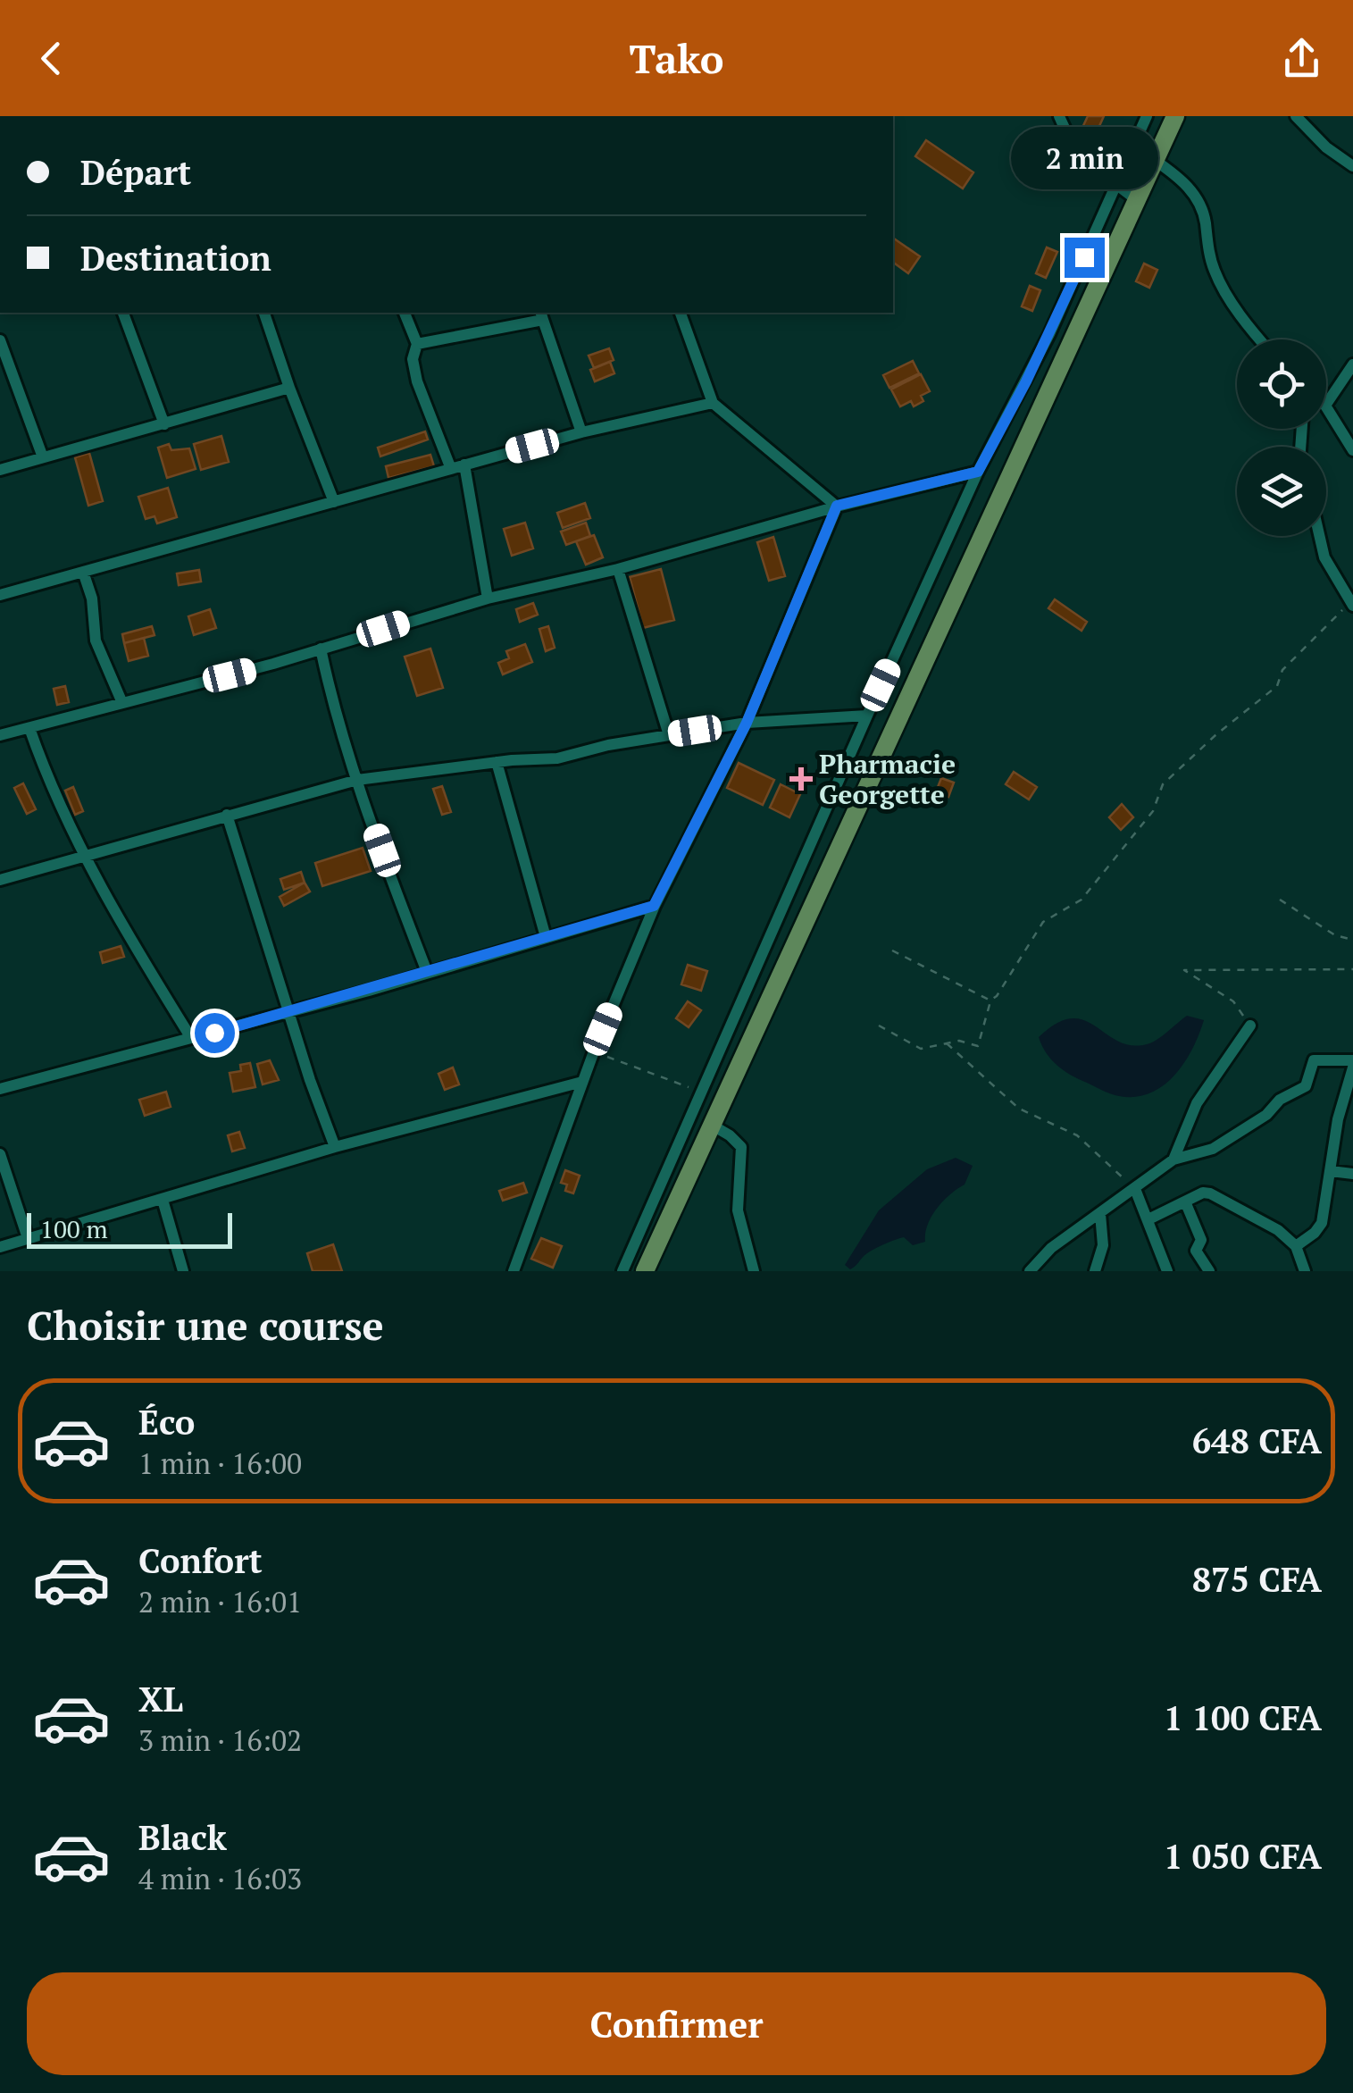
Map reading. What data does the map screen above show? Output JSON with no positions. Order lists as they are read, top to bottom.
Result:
{
  "places": {
    "health": ["Pharmacie Georgette"]
  },
  "scale_bar": "100 m",
  "page": {
    "header": "Tako",
    "banner": ["Départ", "Destination"],
    "bubble": "2 min",
    "scale": "100 m",
    "heading": "Choisir une course",
    "list": [
      {
        "name": "Éco",
        "note": "1 min · 16:00",
        "value": "648 CFA"
      },
      {
        "name": "Confort",
        "note": "2 min · 16:01",
        "value": "875 CFA"
      },
      {
        "name": "XL",
        "note": "3 min · 16:02",
        "value": "1 100 CFA"
      },
      {
        "name": "Black",
        "note": "4 min · 16:03",
        "value": "1 050 CFA"
      }
    ],
    "buttons": "Confirmer"
  }
}
